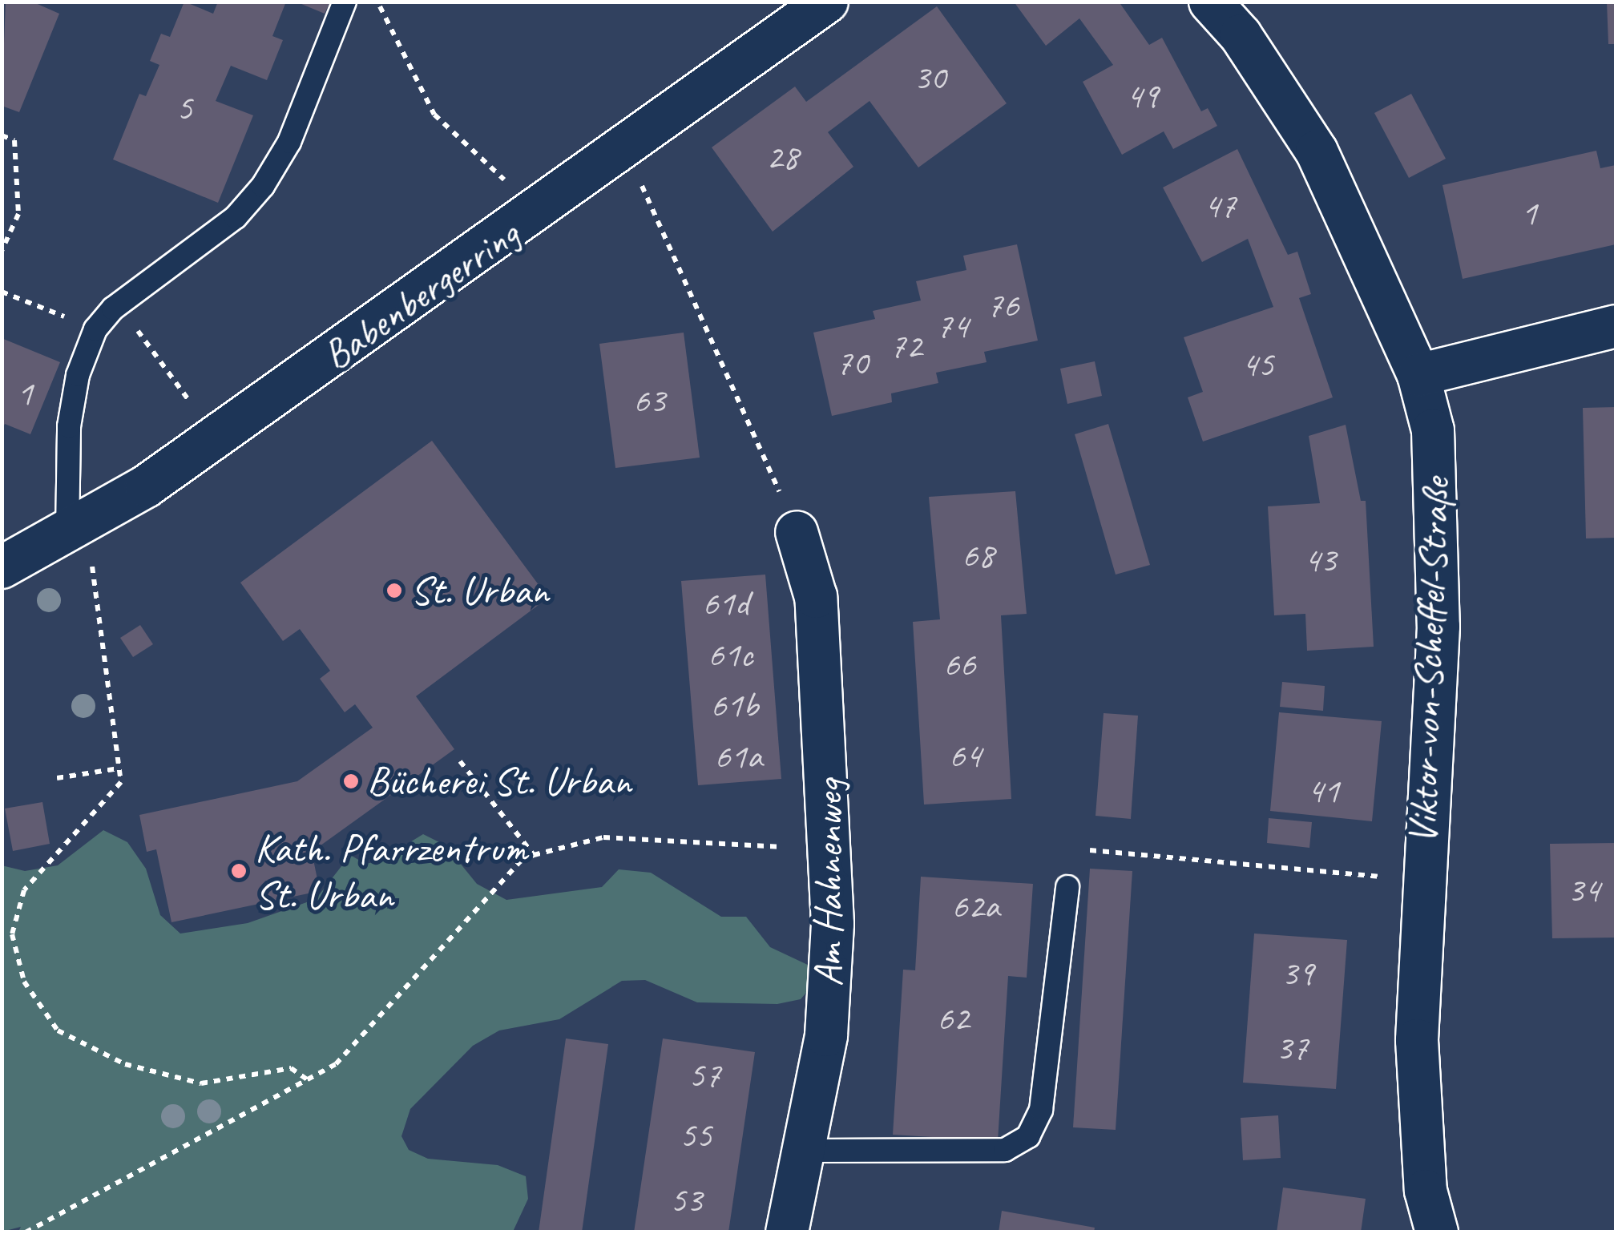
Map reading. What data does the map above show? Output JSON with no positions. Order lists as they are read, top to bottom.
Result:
{
  "streets": {
    "street": ["Babenbergerring", "Viktor-von-Scheffel-Straße", "Am Hahnenweg"]
  },
  "places": ["St. Urban", "Bücherei St. Urban", "Kath. Pfarrzentrum St. Urban"],
  "house_numbers": [
    "30",
    "49",
    "5",
    "28",
    "47",
    "1",
    "76",
    "74",
    "72",
    "70",
    "45",
    "1",
    "63",
    "68",
    "43",
    "61d",
    "61c",
    "66",
    "61b",
    "64",
    "61a",
    "41",
    "34",
    "62a",
    "39",
    "62",
    "37",
    "57",
    "55",
    "53"
  ]
}
